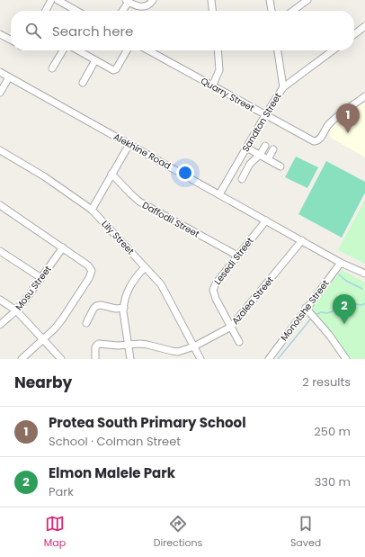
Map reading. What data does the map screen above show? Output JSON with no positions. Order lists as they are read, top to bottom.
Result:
{
  "streets": {
    "street": [
      "Quarry Street",
      "Sandton Street",
      "Alekhine Road",
      "Daffodil Street",
      "Lily Street",
      "Lesedi Street",
      "Mosu Street",
      "Azalea Street",
      "Monotshe Street"
    ]
  },
  "crossings": [
    ["Quarry Street", "Sandton Street"],
    ["Sandton Street", "Alekhine Road"],
    ["Alekhine Road", "Lesedi Street"],
    ["Alekhine Road", "Azalea Street"],
    ["Alekhine Road", "Monotshe Street"],
    ["Daffodil Street", "Lesedi Street"],
    ["Lily Street", "Azalea Street"],
    ["Lesedi Street", "Azalea Street"]
  ],
  "page": {
    "search": "Search here",
    "pins": ["1", "2"],
    "heading": ["Nearby", "2 results"],
    "list": [
      {
        "mark": "1",
        "name": "Protea South Primary School",
        "note": "School · Colman Street",
        "value": "250 m"
      },
      {
        "mark": "2",
        "name": "Elmon Malele Park",
        "note": "Park",
        "value": "330 m"
      }
    ],
    "nav": ["Map", "Directions", "Saved"]
  }
}
